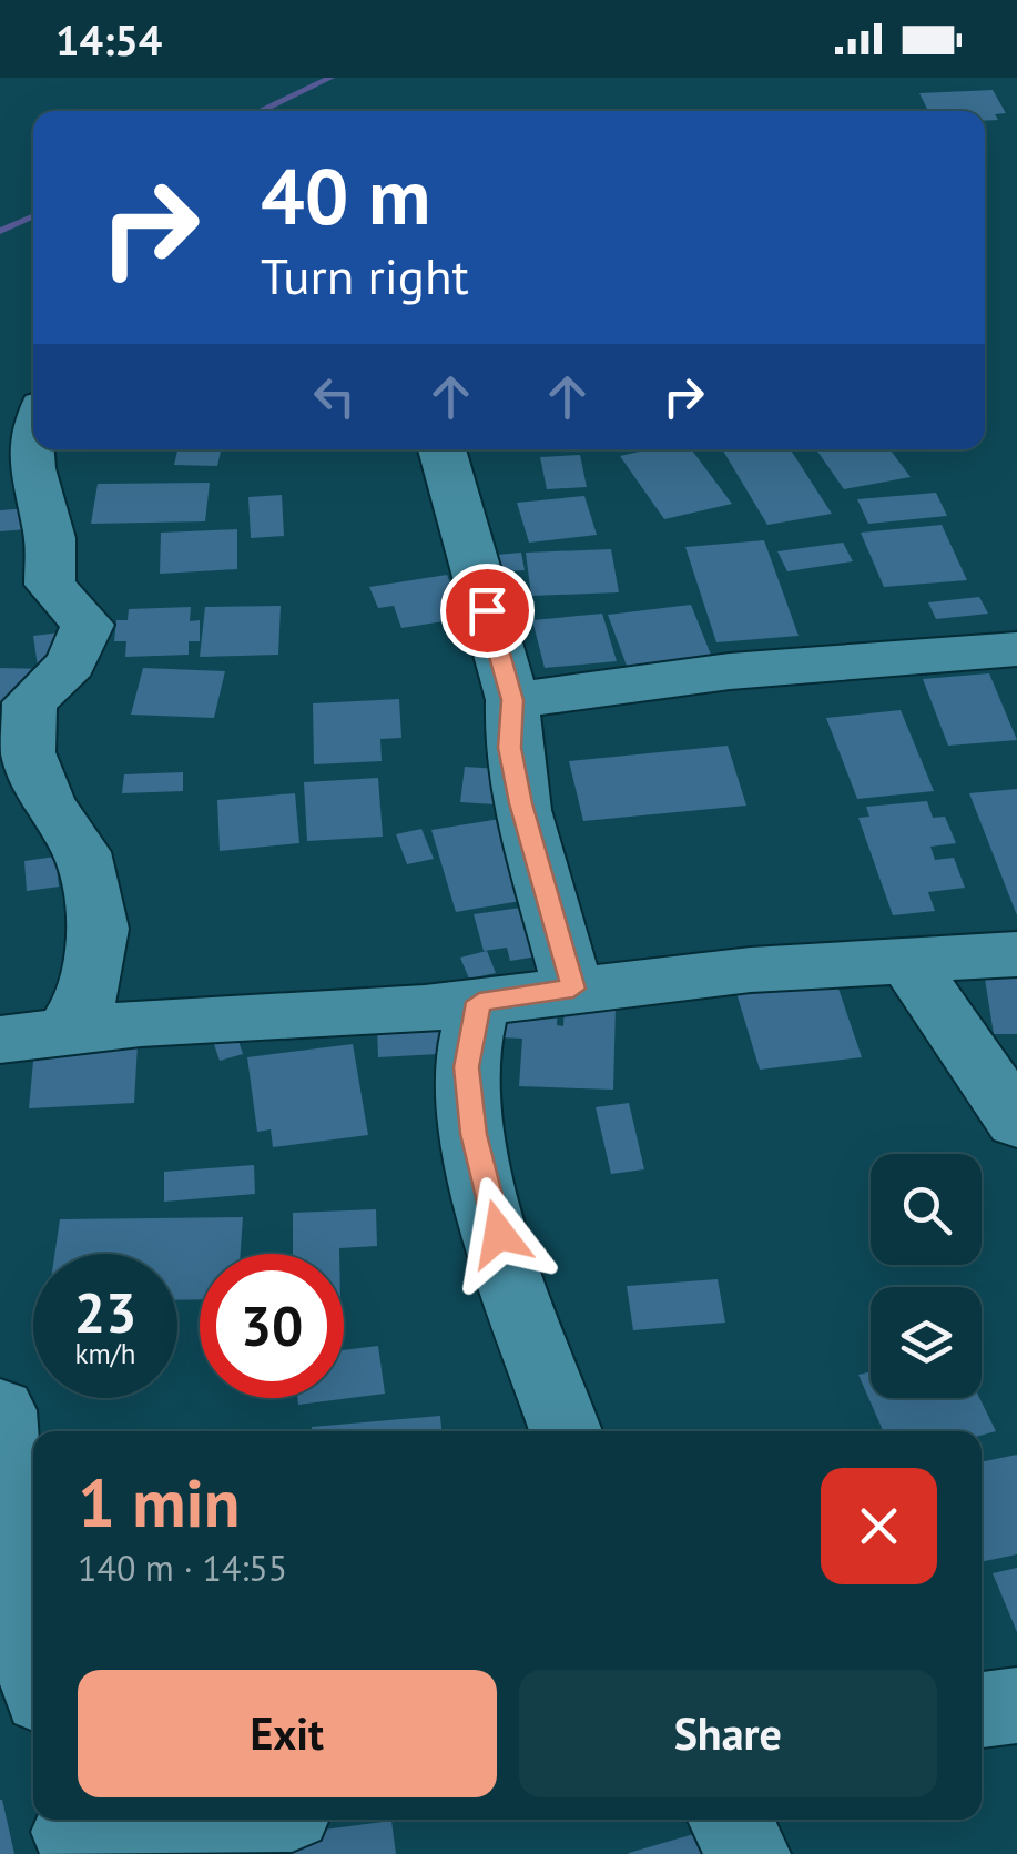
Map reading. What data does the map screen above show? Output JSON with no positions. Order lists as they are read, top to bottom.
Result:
{
  "page": {
    "status": "14:54",
    "turn": ["40 m", "Turn right"],
    "speed": "23 km/h",
    "limit": "30",
    "heading": ["1 min", "140 m · 14:55"],
    "buttons": ["Exit", "Share"]
  }
}
